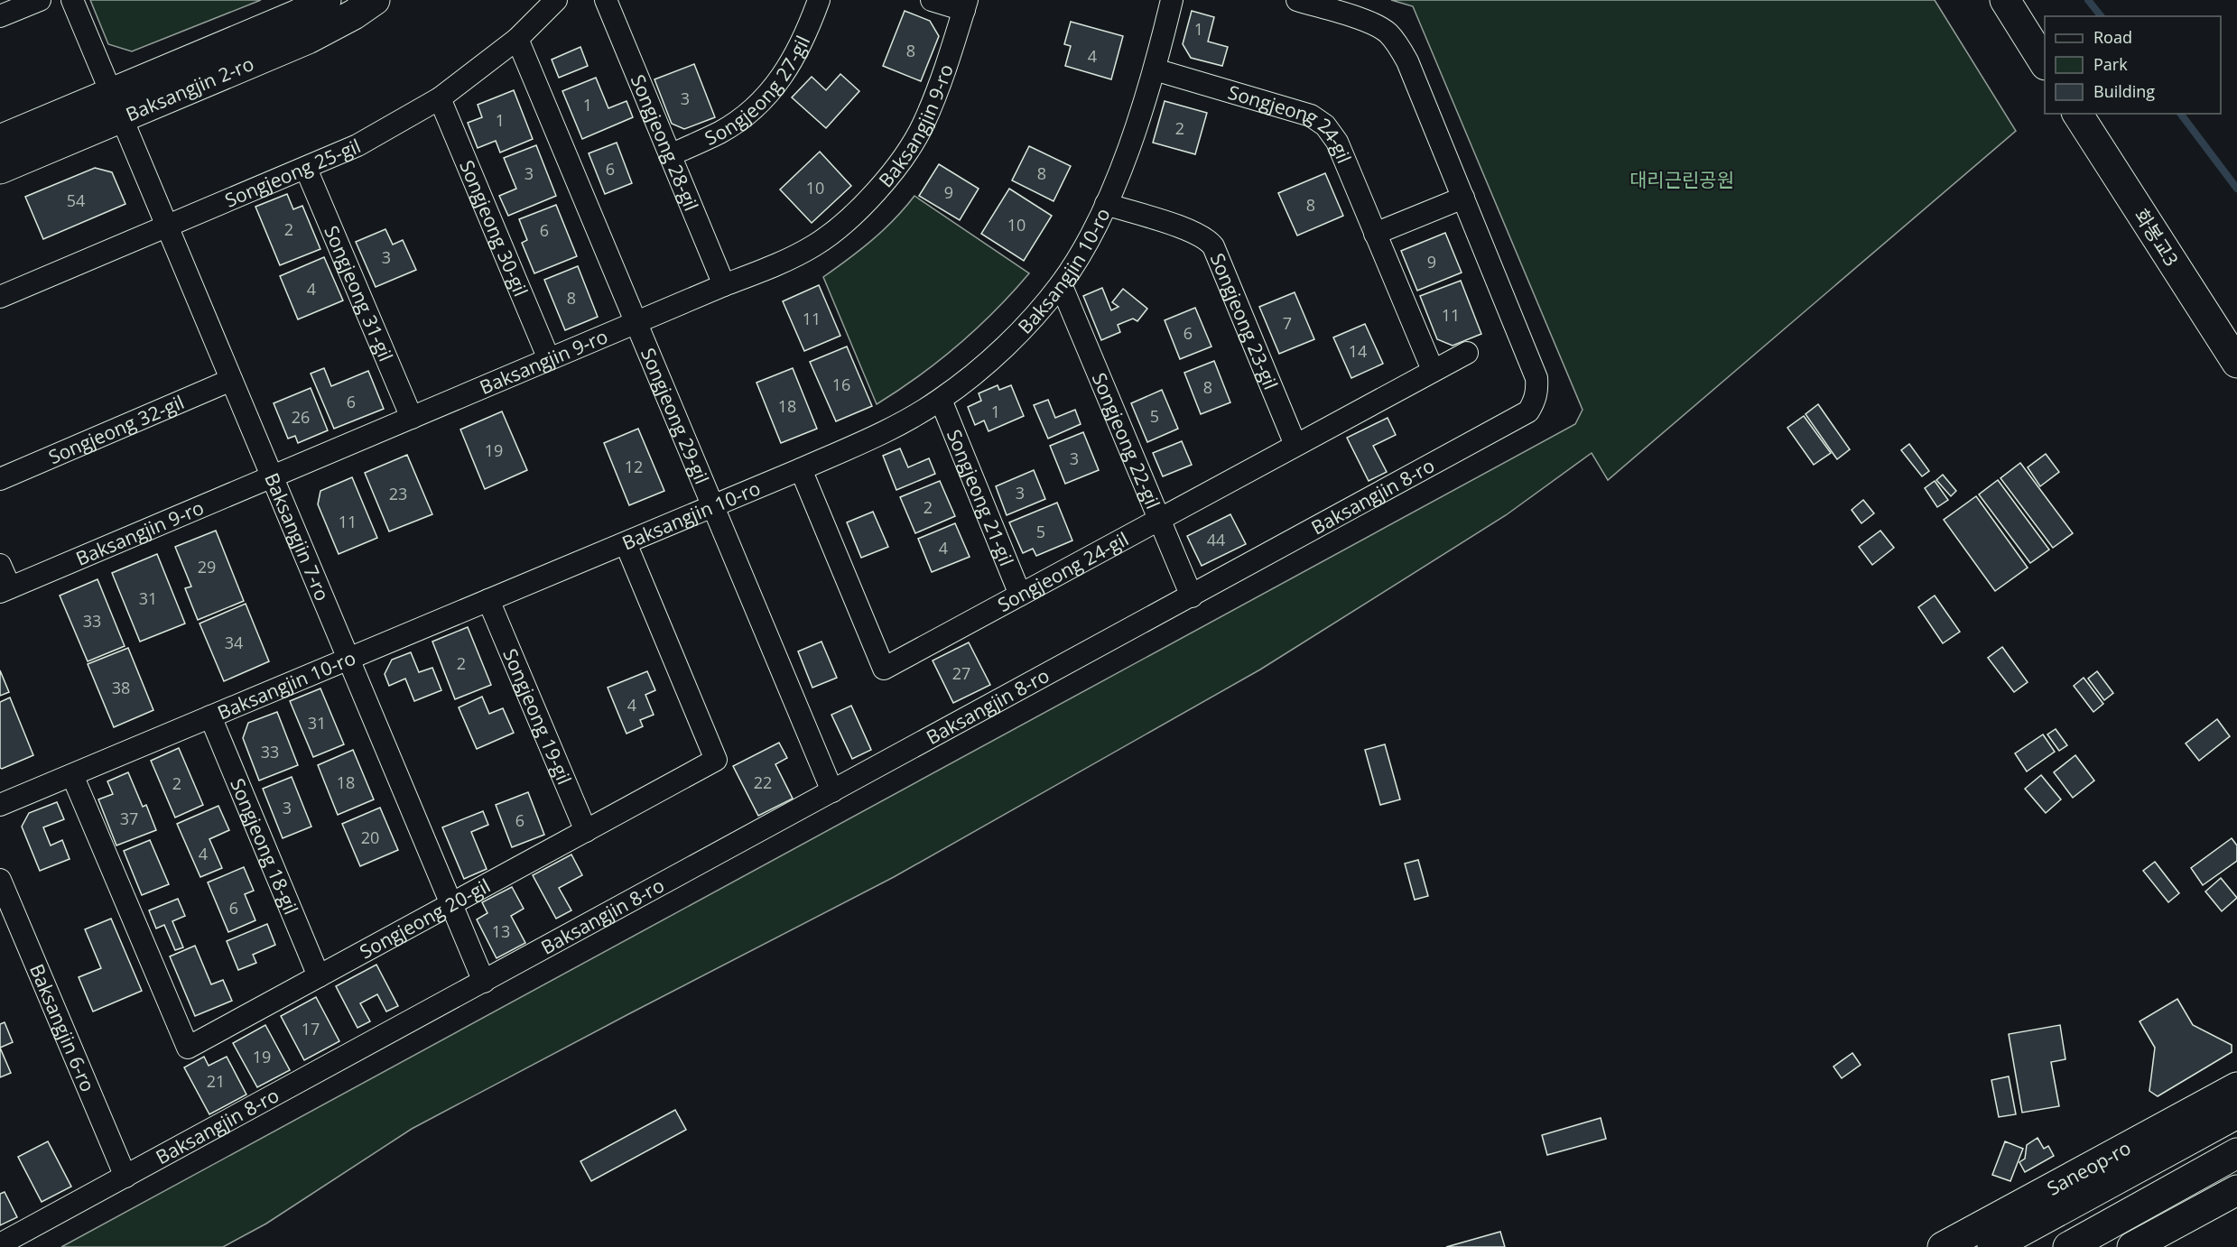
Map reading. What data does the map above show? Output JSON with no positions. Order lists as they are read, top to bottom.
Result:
{
  "streets": {
    "main road": ["Baksangjin 2-ro", "화봉교3", "Saneop-ro"],
    "street": [
      "Songjeong 27-gil",
      "Baksangjin 9-ro",
      "Songjeong 24-gil",
      "Songjeong 28-gil",
      "Songjeong 25-gil",
      "Songjeong 30-gil",
      "Baksangjin 10-ro",
      "Songjeong 31-gil",
      "Songjeong 23-gil",
      "Songjeong 29-gil",
      "Songjeong 32-gil",
      "Songjeong 22-gil",
      "Songjeong 21-gil",
      "Baksangjin 8-ro",
      "Baksangjin 7-ro",
      "Songjeong 19-gil",
      "Songjeong 18-gil",
      "Songjeong 20-gil",
      "Baksangjin 6-ro"
    ]
  },
  "crossings": [
    ["Songjeong 27-gil", "Songjeong 28-gil"],
    ["Baksangjin 2-ro", "Baksangjin 7-ro"],
    ["Baksangjin 9-ro", "Songjeong 28-gil"],
    ["Baksangjin 9-ro", "Songjeong 30-gil"],
    ["Baksangjin 9-ro", "Songjeong 31-gil"],
    ["Baksangjin 9-ro", "Songjeong 29-gil"],
    ["Baksangjin 9-ro", "Baksangjin 7-ro"],
    ["Songjeong 24-gil", "Baksangjin 10-ro"],
    ["Songjeong 24-gil", "Songjeong 23-gil"],
    ["Songjeong 24-gil", "Songjeong 22-gil"],
    ["Songjeong 24-gil", "Songjeong 21-gil"],
    ["Songjeong 25-gil", "Songjeong 30-gil"],
    ["Songjeong 25-gil", "Songjeong 31-gil"],
    ["Songjeong 25-gil", "Songjeong 29-gil"],
    ["Songjeong 25-gil", "Baksangjin 7-ro"],
    ["Baksangjin 10-ro", "Songjeong 23-gil"],
    ["Baksangjin 10-ro", "Songjeong 29-gil"],
    ["Baksangjin 10-ro", "Songjeong 22-gil"],
    ["Baksangjin 10-ro", "Songjeong 21-gil"],
    ["Baksangjin 10-ro", "Baksangjin 7-ro"],
    ["Baksangjin 10-ro", "Songjeong 19-gil"],
    ["Baksangjin 10-ro", "Songjeong 18-gil"],
    ["Baksangjin 10-ro", "Songjeong 20-gil"],
    ["Songjeong 29-gil", "Baksangjin 8-ro"],
    ["Songjeong 32-gil", "Baksangjin 7-ro"],
    ["Songjeong 22-gil", "Baksangjin 8-ro"],
    ["Baksangjin 8-ro", "Baksangjin 7-ro"],
    ["Baksangjin 8-ro", "Baksangjin 6-ro"],
    ["Baksangjin 7-ro", "Songjeong 20-gil"],
    ["Songjeong 19-gil", "Songjeong 20-gil"],
    ["Songjeong 18-gil", "Songjeong 20-gil"]
  ],
  "parks": ["대리근린공원"],
  "house_numbers": [
    "1",
    "8",
    "4",
    "3",
    "1",
    "1",
    "2",
    "6",
    "3",
    "8",
    "10",
    "9",
    "54",
    "8",
    "10",
    "2",
    "6",
    "3",
    "9",
    "4",
    "8",
    "11",
    "11",
    "7",
    "6",
    "14",
    "16",
    "8",
    "6",
    "18",
    "1",
    "5",
    "26",
    "19",
    "3",
    "12",
    "3",
    "23",
    "2",
    "11",
    "5",
    "44",
    "4",
    "29",
    "31",
    "33",
    "34",
    "2",
    "27",
    "38",
    "4",
    "31",
    "33",
    "18",
    "22",
    "2",
    "3",
    "37",
    "6",
    "20",
    "4",
    "6",
    "13",
    "17",
    "19",
    "21"
  ],
  "legend": ["Road", "Park", "Building"]
}
